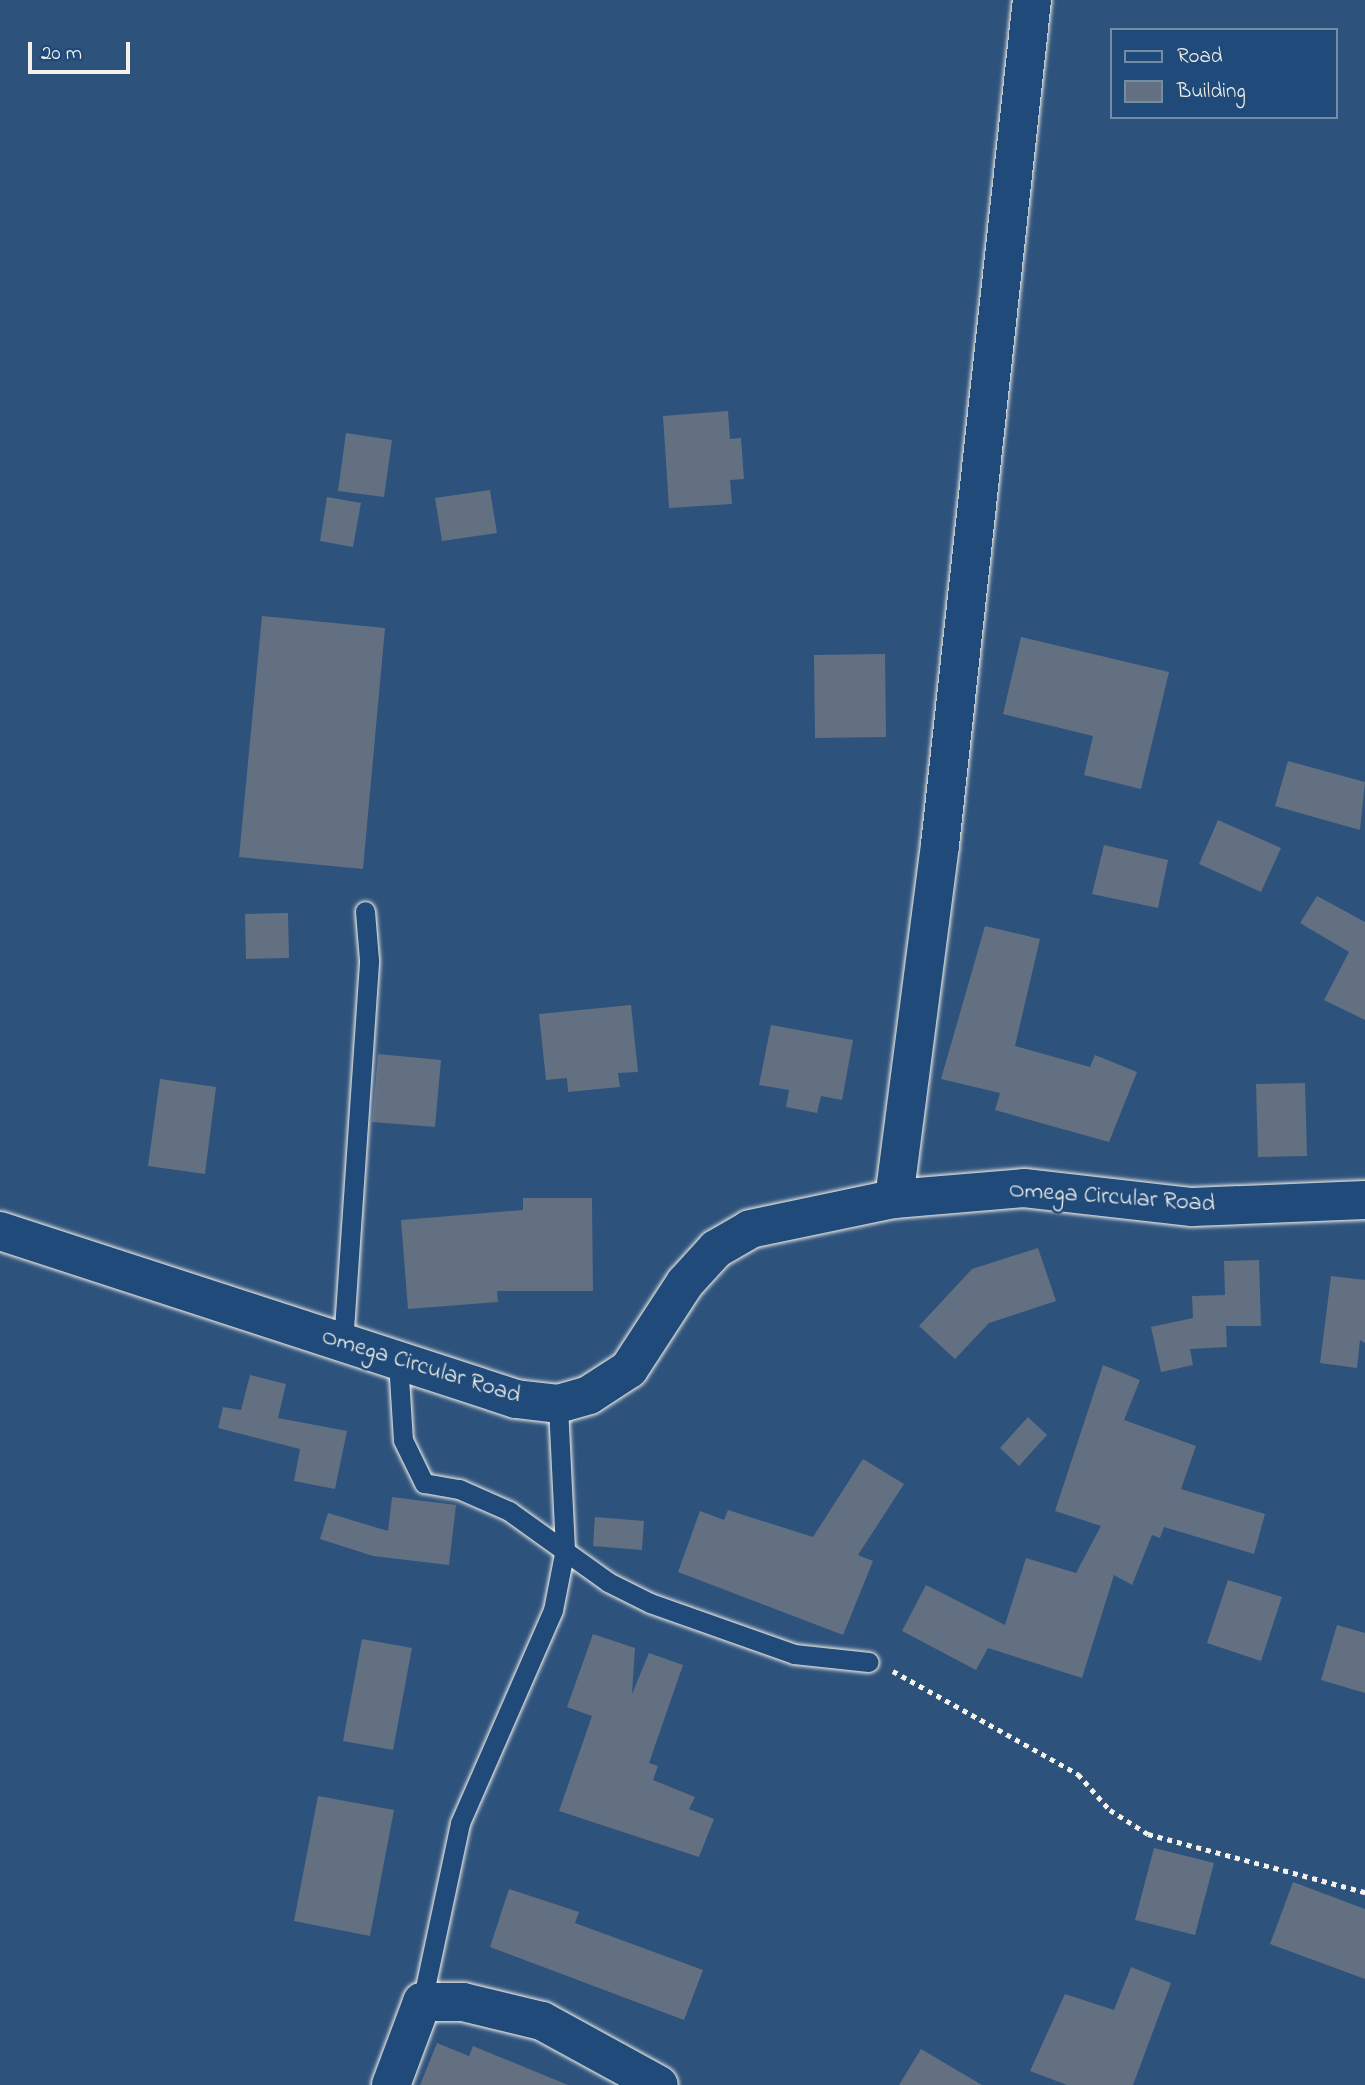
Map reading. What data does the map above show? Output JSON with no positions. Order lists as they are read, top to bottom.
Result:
{
  "streets": {
    "street": ["Omega Circular Road"]
  },
  "legend": ["Road", "Building"],
  "scale_bar": "20 m"
}
